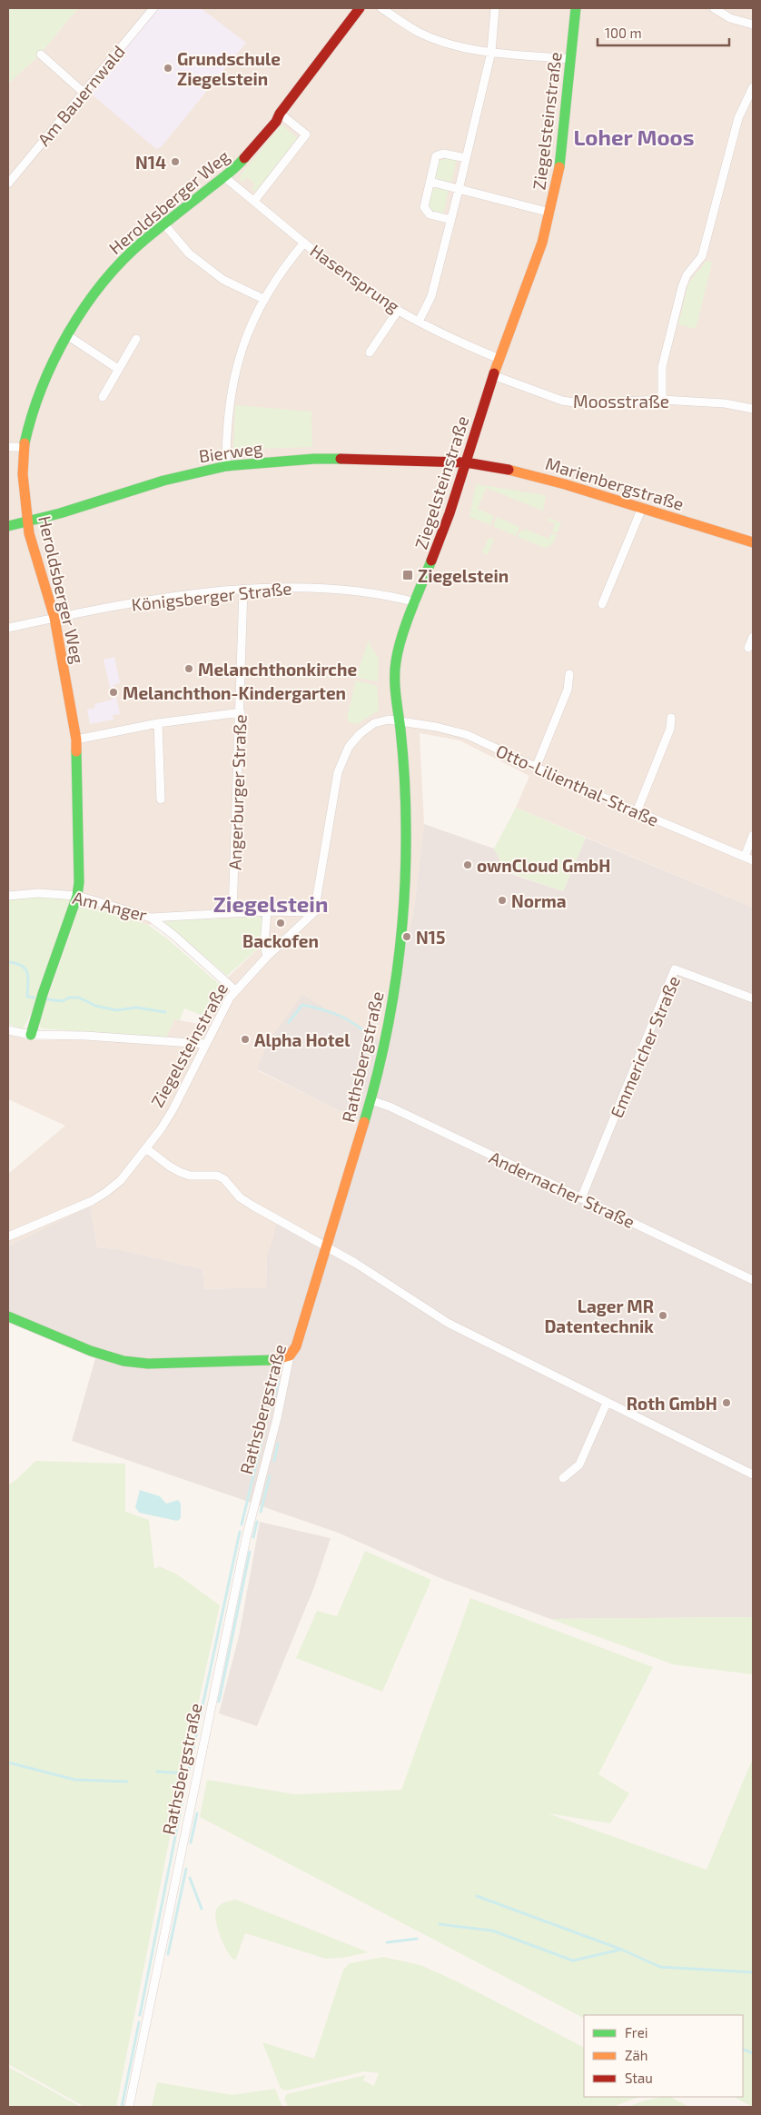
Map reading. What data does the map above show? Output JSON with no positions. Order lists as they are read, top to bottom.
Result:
{
  "streets": {
    "street": [
      "Am Bauernwald",
      "Ziegelsteinstraße",
      "Heroldsberger Weg",
      "Hasensprung",
      "Moosstraße",
      "Bierweg",
      "Marienbergstraße",
      "Königsberger Straße",
      "Otto-Lilienthal-Straße",
      "Angerburger Straße",
      "Am Anger",
      "Emmericher Straße",
      "Rathsbergstraße",
      "Andernacher Straße"
    ]
  },
  "crossings": [
    ["Ziegelsteinstraße", "Hasensprung"],
    ["Ziegelsteinstraße", "Moosstraße"],
    ["Ziegelsteinstraße", "Bierweg"],
    ["Ziegelsteinstraße", "Marienbergstraße"],
    ["Ziegelsteinstraße", "Königsberger Straße"],
    ["Ziegelsteinstraße", "Otto-Lilienthal-Straße"],
    ["Ziegelsteinstraße", "Am Anger"],
    ["Ziegelsteinstraße", "Rathsbergstraße"],
    ["Heroldsberger Weg", "Hasensprung"],
    ["Heroldsberger Weg", "Bierweg"],
    ["Heroldsberger Weg", "Königsberger Straße"],
    ["Heroldsberger Weg", "Am Anger"],
    ["Bierweg", "Marienbergstraße"],
    ["Königsberger Straße", "Angerburger Straße"],
    ["Otto-Lilienthal-Straße", "Rathsbergstraße"],
    ["Angerburger Straße", "Am Anger"],
    ["Emmericher Straße", "Andernacher Straße"],
    ["Rathsbergstraße", "Andernacher Straße"]
  ],
  "districts": ["Loher Moos", "Ziegelstein"],
  "places": {
    "other": [
      "Grundschule Ziegelstein",
      "N14",
      "Melanchthonkirche",
      "Melanchthon-Kindergarten",
      "ownCloud GmbH",
      "Norma",
      "Backofen",
      "N15",
      "Alpha Hotel",
      "Lager MR Datentechnik",
      "Roth GmbH"
    ],
    "transit": ["Ziegelstein"]
  },
  "legend": ["Frei", "Zäh", "Stau"],
  "scale_bar": "100 m"
}
